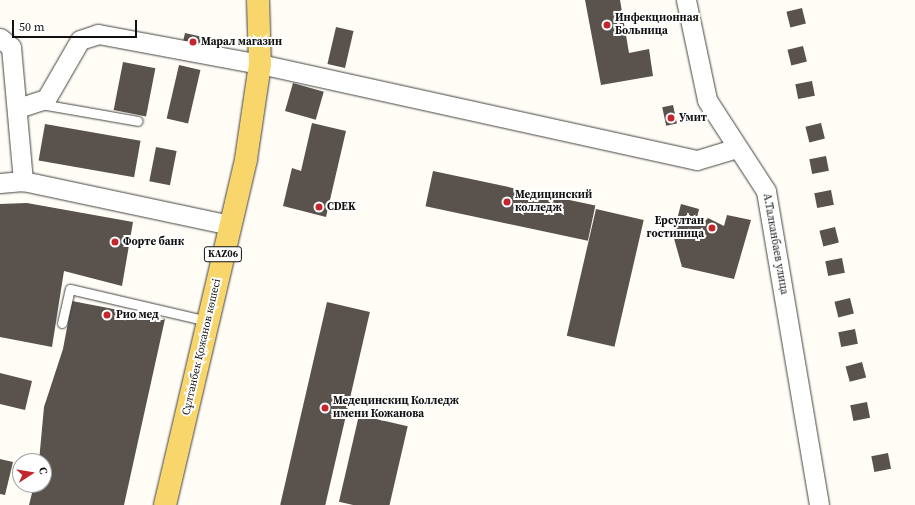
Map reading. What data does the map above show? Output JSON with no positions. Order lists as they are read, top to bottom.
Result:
{
  "streets": {
    "main road": ["KАZ06", "Сұлтанбек Қожанов көшесі"],
    "street": ["А.Талканбаев улица"]
  },
  "places": [
    "Инфекционная Больница",
    "Марал магазин",
    "Умит",
    "Медицинский колледж",
    "CDEK",
    "Ерсултан гостиница",
    "Форте банк",
    "Рио мед",
    "Медецинскиц Колледж имени Кожанова"
  ],
  "scale_bar": "50 m",
  "north": "right"
}
